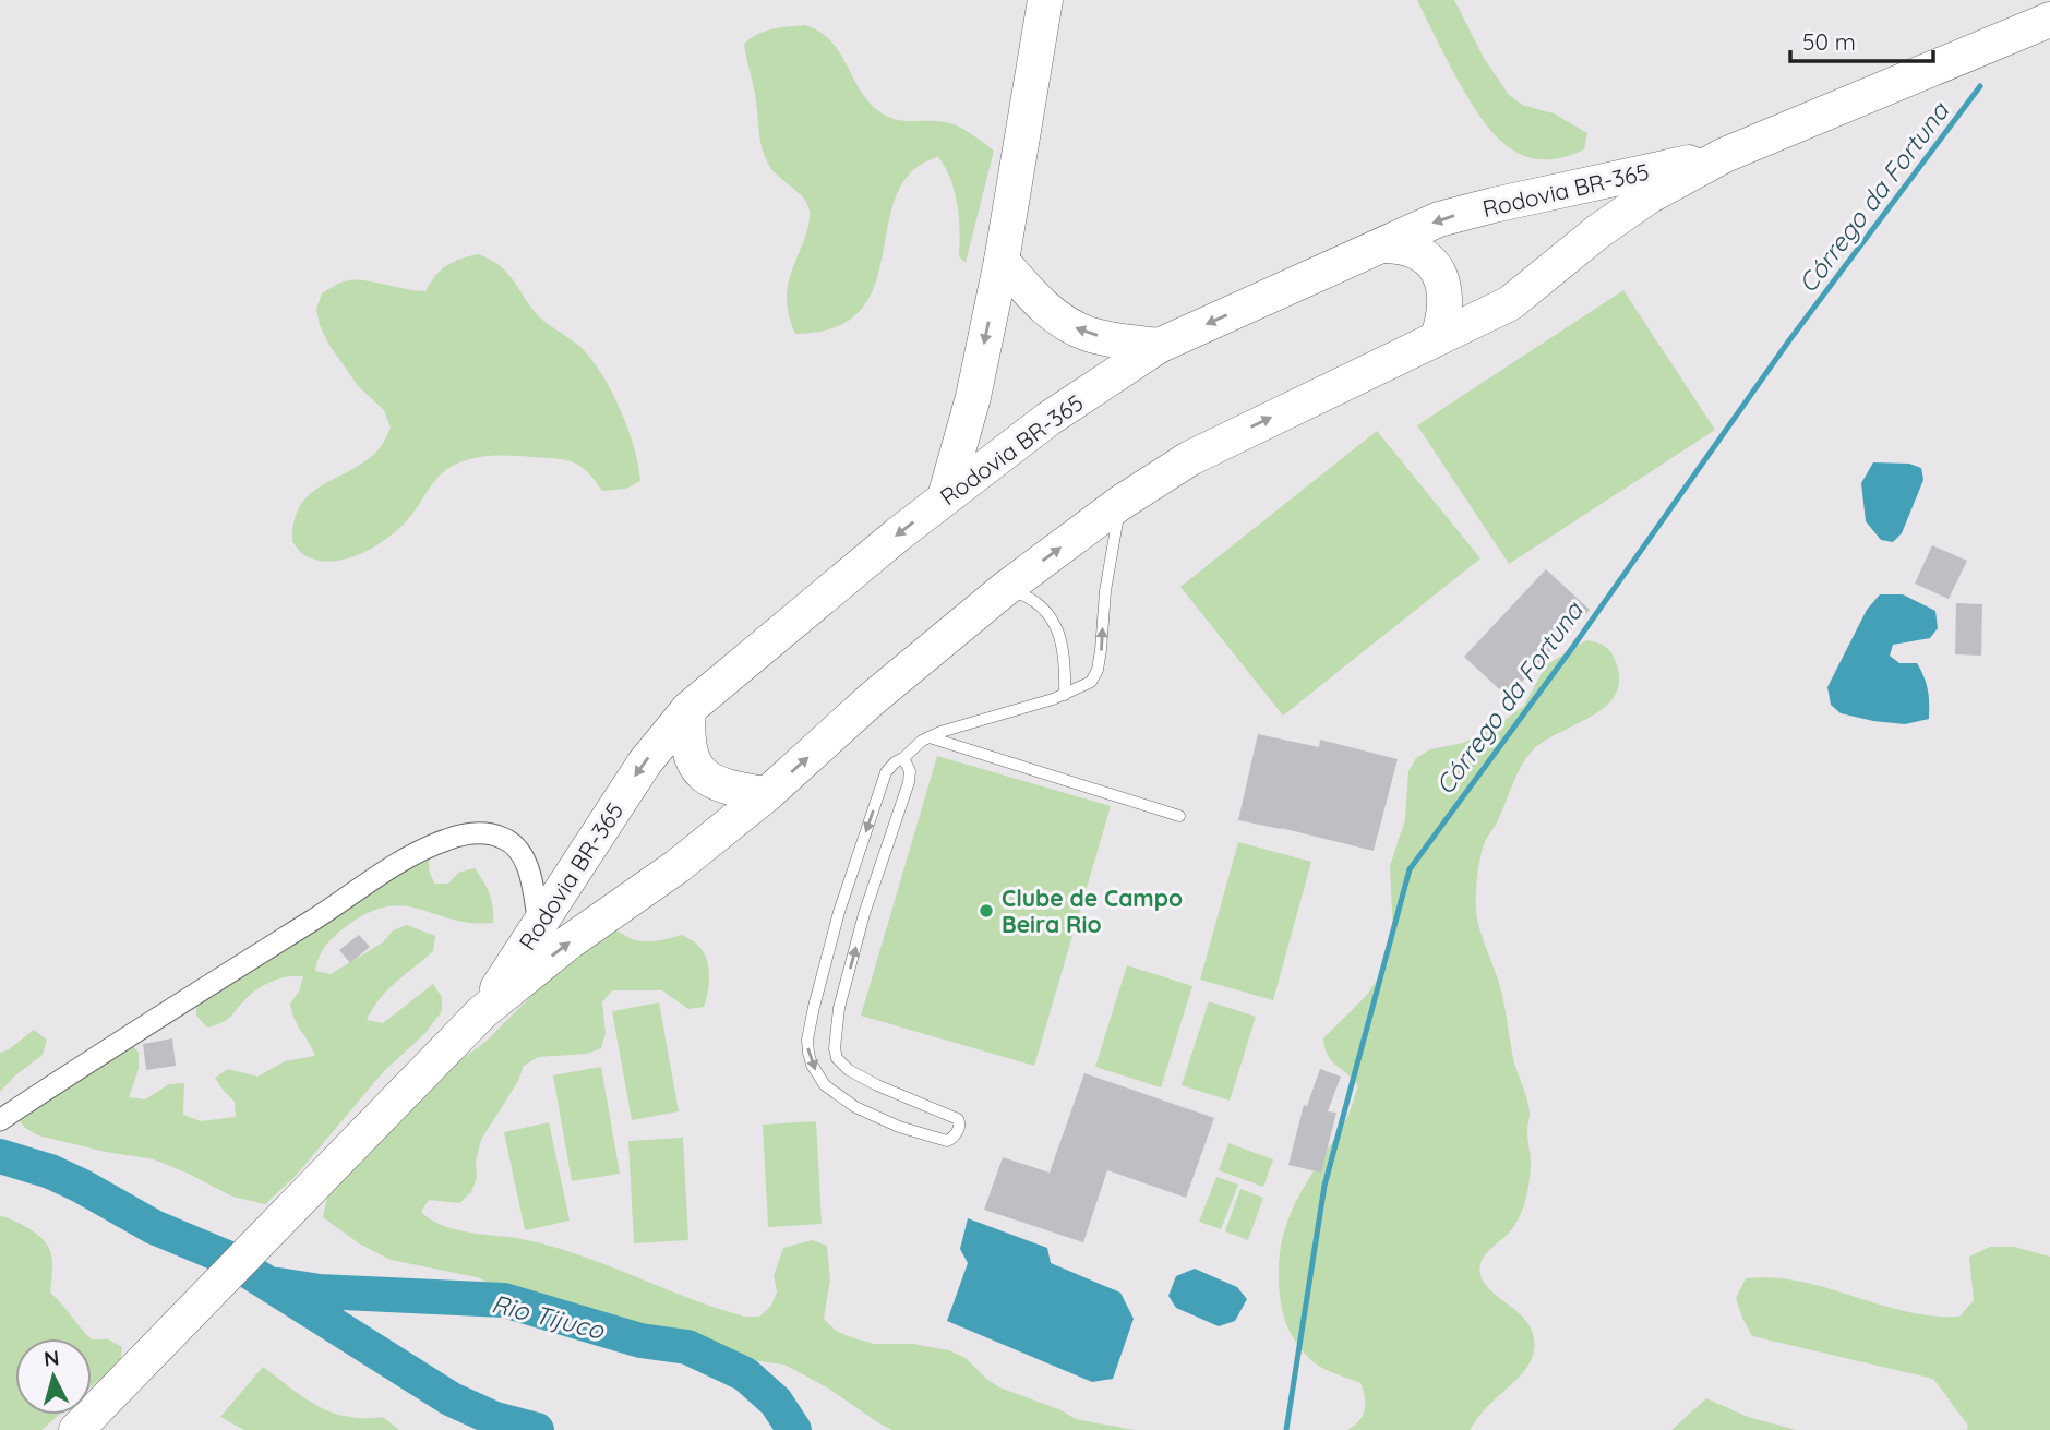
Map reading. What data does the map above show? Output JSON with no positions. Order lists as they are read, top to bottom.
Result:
{
  "streets": {
    "main road": ["Rodovia BR-365"]
  },
  "water": ["Córrego da Fortuna", "Rio Tijuco"],
  "places": ["Clube de Campo Beira Rio"],
  "scale_bar": "50 m",
  "north": "top"
}
